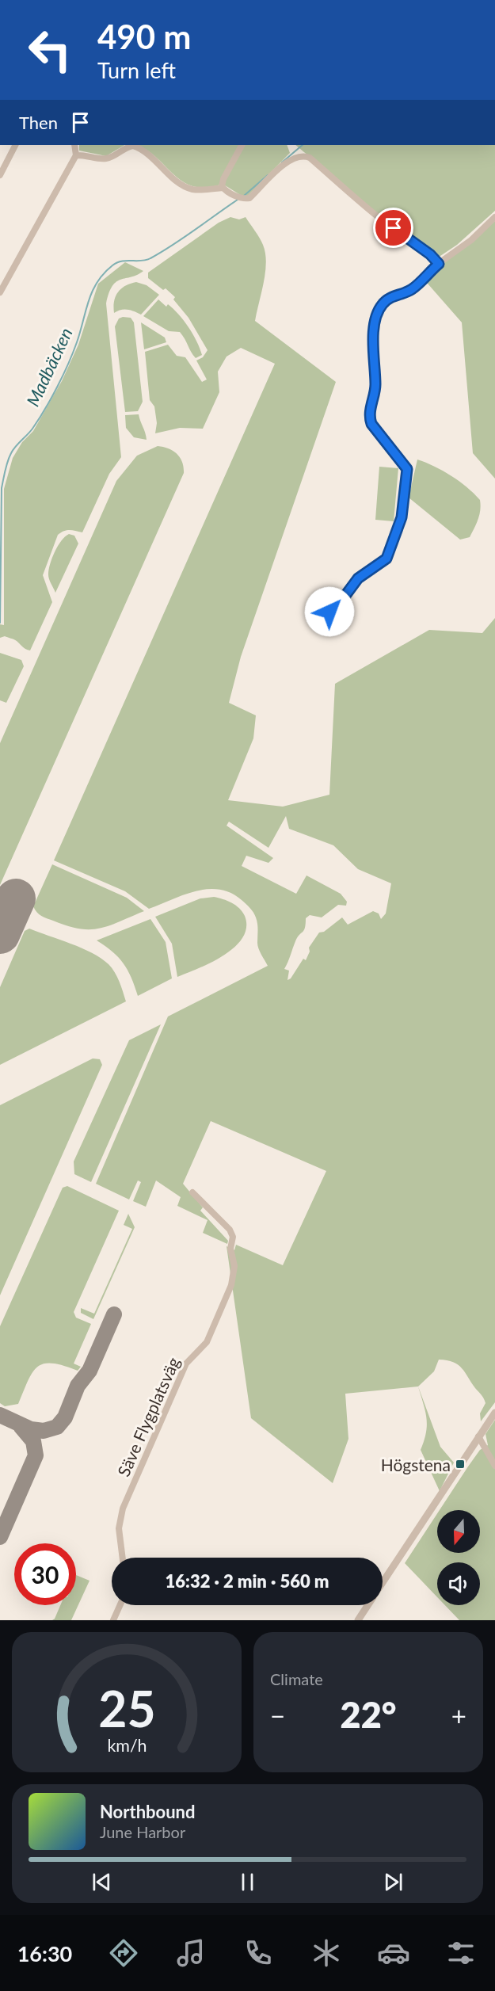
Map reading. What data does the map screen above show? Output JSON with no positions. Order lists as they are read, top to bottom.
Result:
{
  "streets": {
    "street": ["Säve Flygplatsväg"]
  },
  "water": ["Madbäcken"],
  "places": {
    "transit": ["Högstena"]
  },
  "north": "bottom",
  "page": {
    "turn": ["490 m", "Turn left"],
    "then": "Then",
    "limit": "30",
    "trip": "16:32 · 2 min · 560 m",
    "tile": "Climate",
    "heat": ["−", "22°", "+"],
    "song": ["Northbound", "June Harbor"],
    "tabs": "16:30",
    "gauge": ["25", "km/h"]
  }
}
